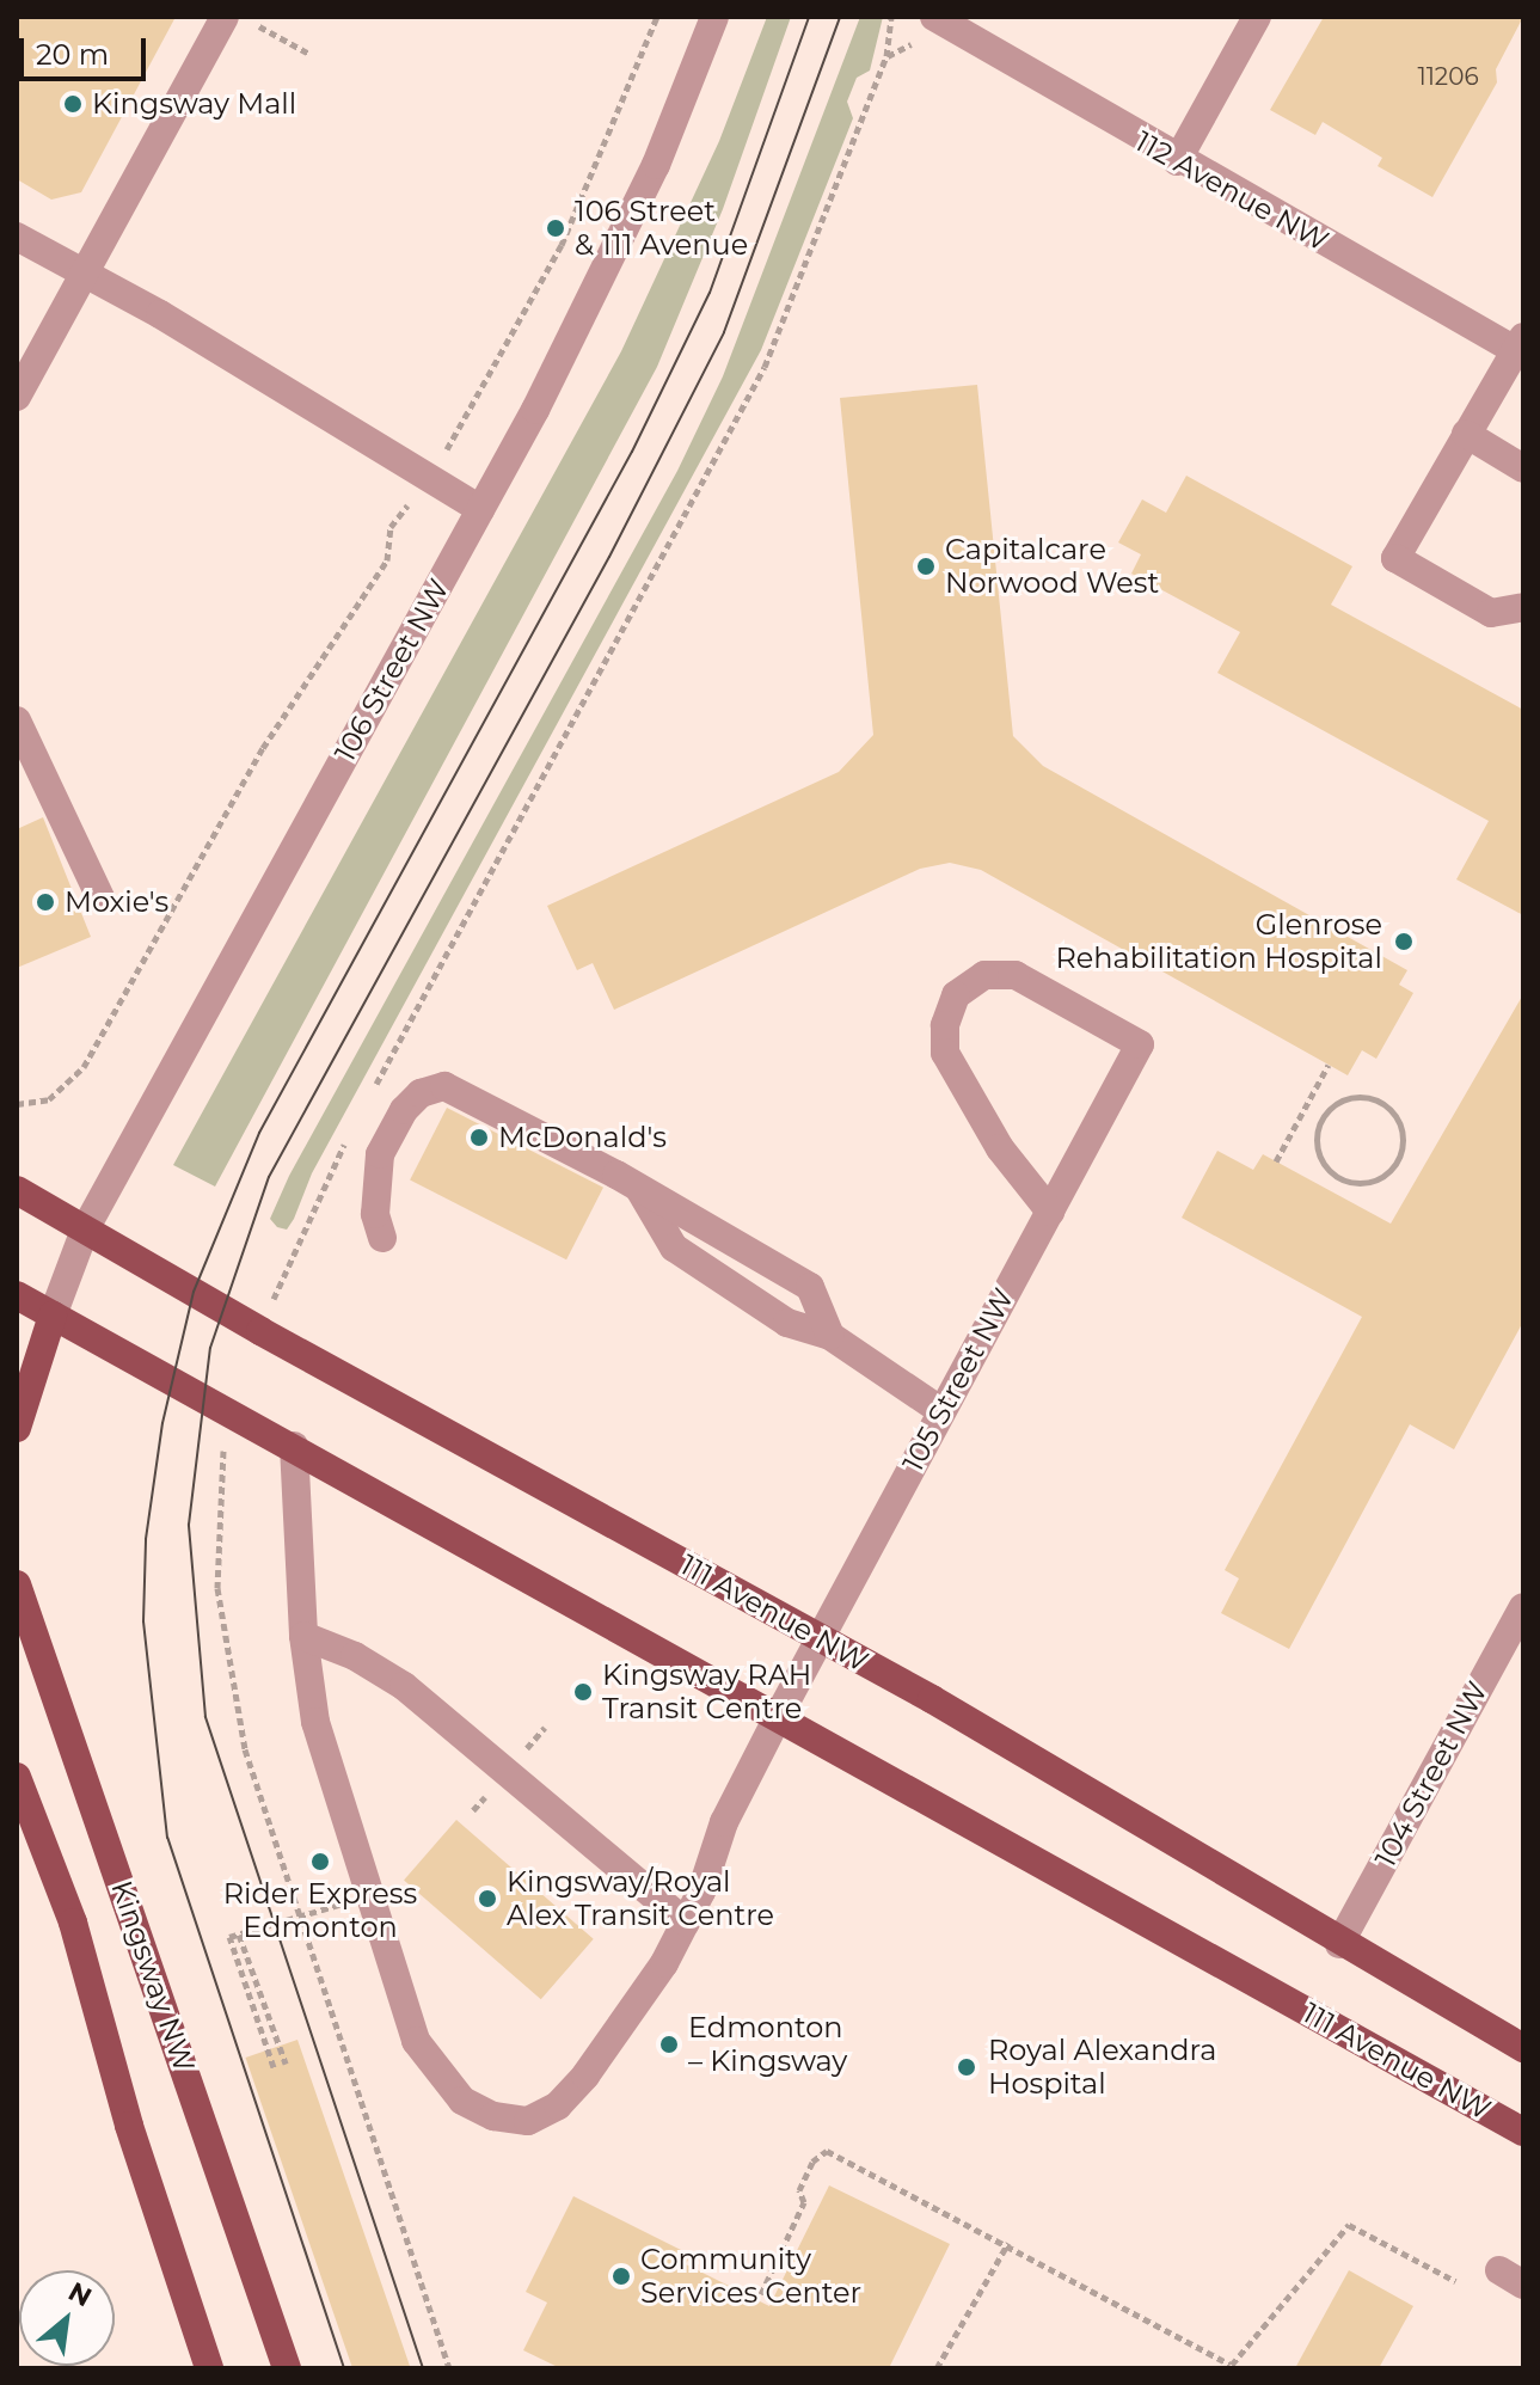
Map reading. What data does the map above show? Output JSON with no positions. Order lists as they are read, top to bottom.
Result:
{
  "streets": {
    "main road": ["111 Avenue NW", "Kingsway NW"],
    "street": [
      "112 Avenue NW",
      "106 Street NW",
      "105 Street NW",
      "104 Street NW"
    ]
  },
  "crossings": [
    ["106 Street NW", "111 Avenue NW"],
    ["105 Street NW", "111 Avenue NW"],
    ["111 Avenue NW", "104 Street NW"]
  ],
  "places": [
    "Kingsway Mall",
    "106 Street & 111 Avenue",
    "Capitalcare Norwood West",
    "Moxie's",
    "Glenrose Rehabilitation Hospital",
    "McDonald's",
    "Kingsway RAH Transit Centre",
    "Rider Express Edmonton",
    "Kingsway/Royal Alex Transit Centre",
    "Edmonton – Kingsway",
    "Royal Alexandra Hospital",
    "Community Services Center"
  ],
  "house_numbers": ["11206"],
  "scale_bar": "20 m",
  "north": "top right"
}
